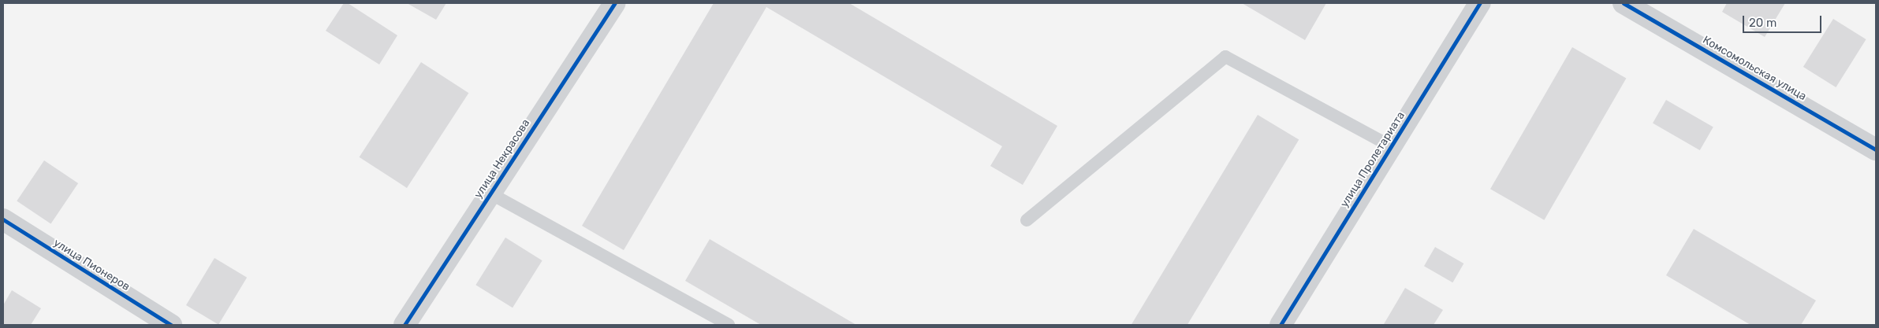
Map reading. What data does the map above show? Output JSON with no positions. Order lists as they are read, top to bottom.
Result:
{
  "streets": {
    "street": [
      "Комсомольская улица",
      "улица Некрасова",
      "улица Пролетариата",
      "улица Пионеров"
    ]
  },
  "scale_bar": "20 m"
}
